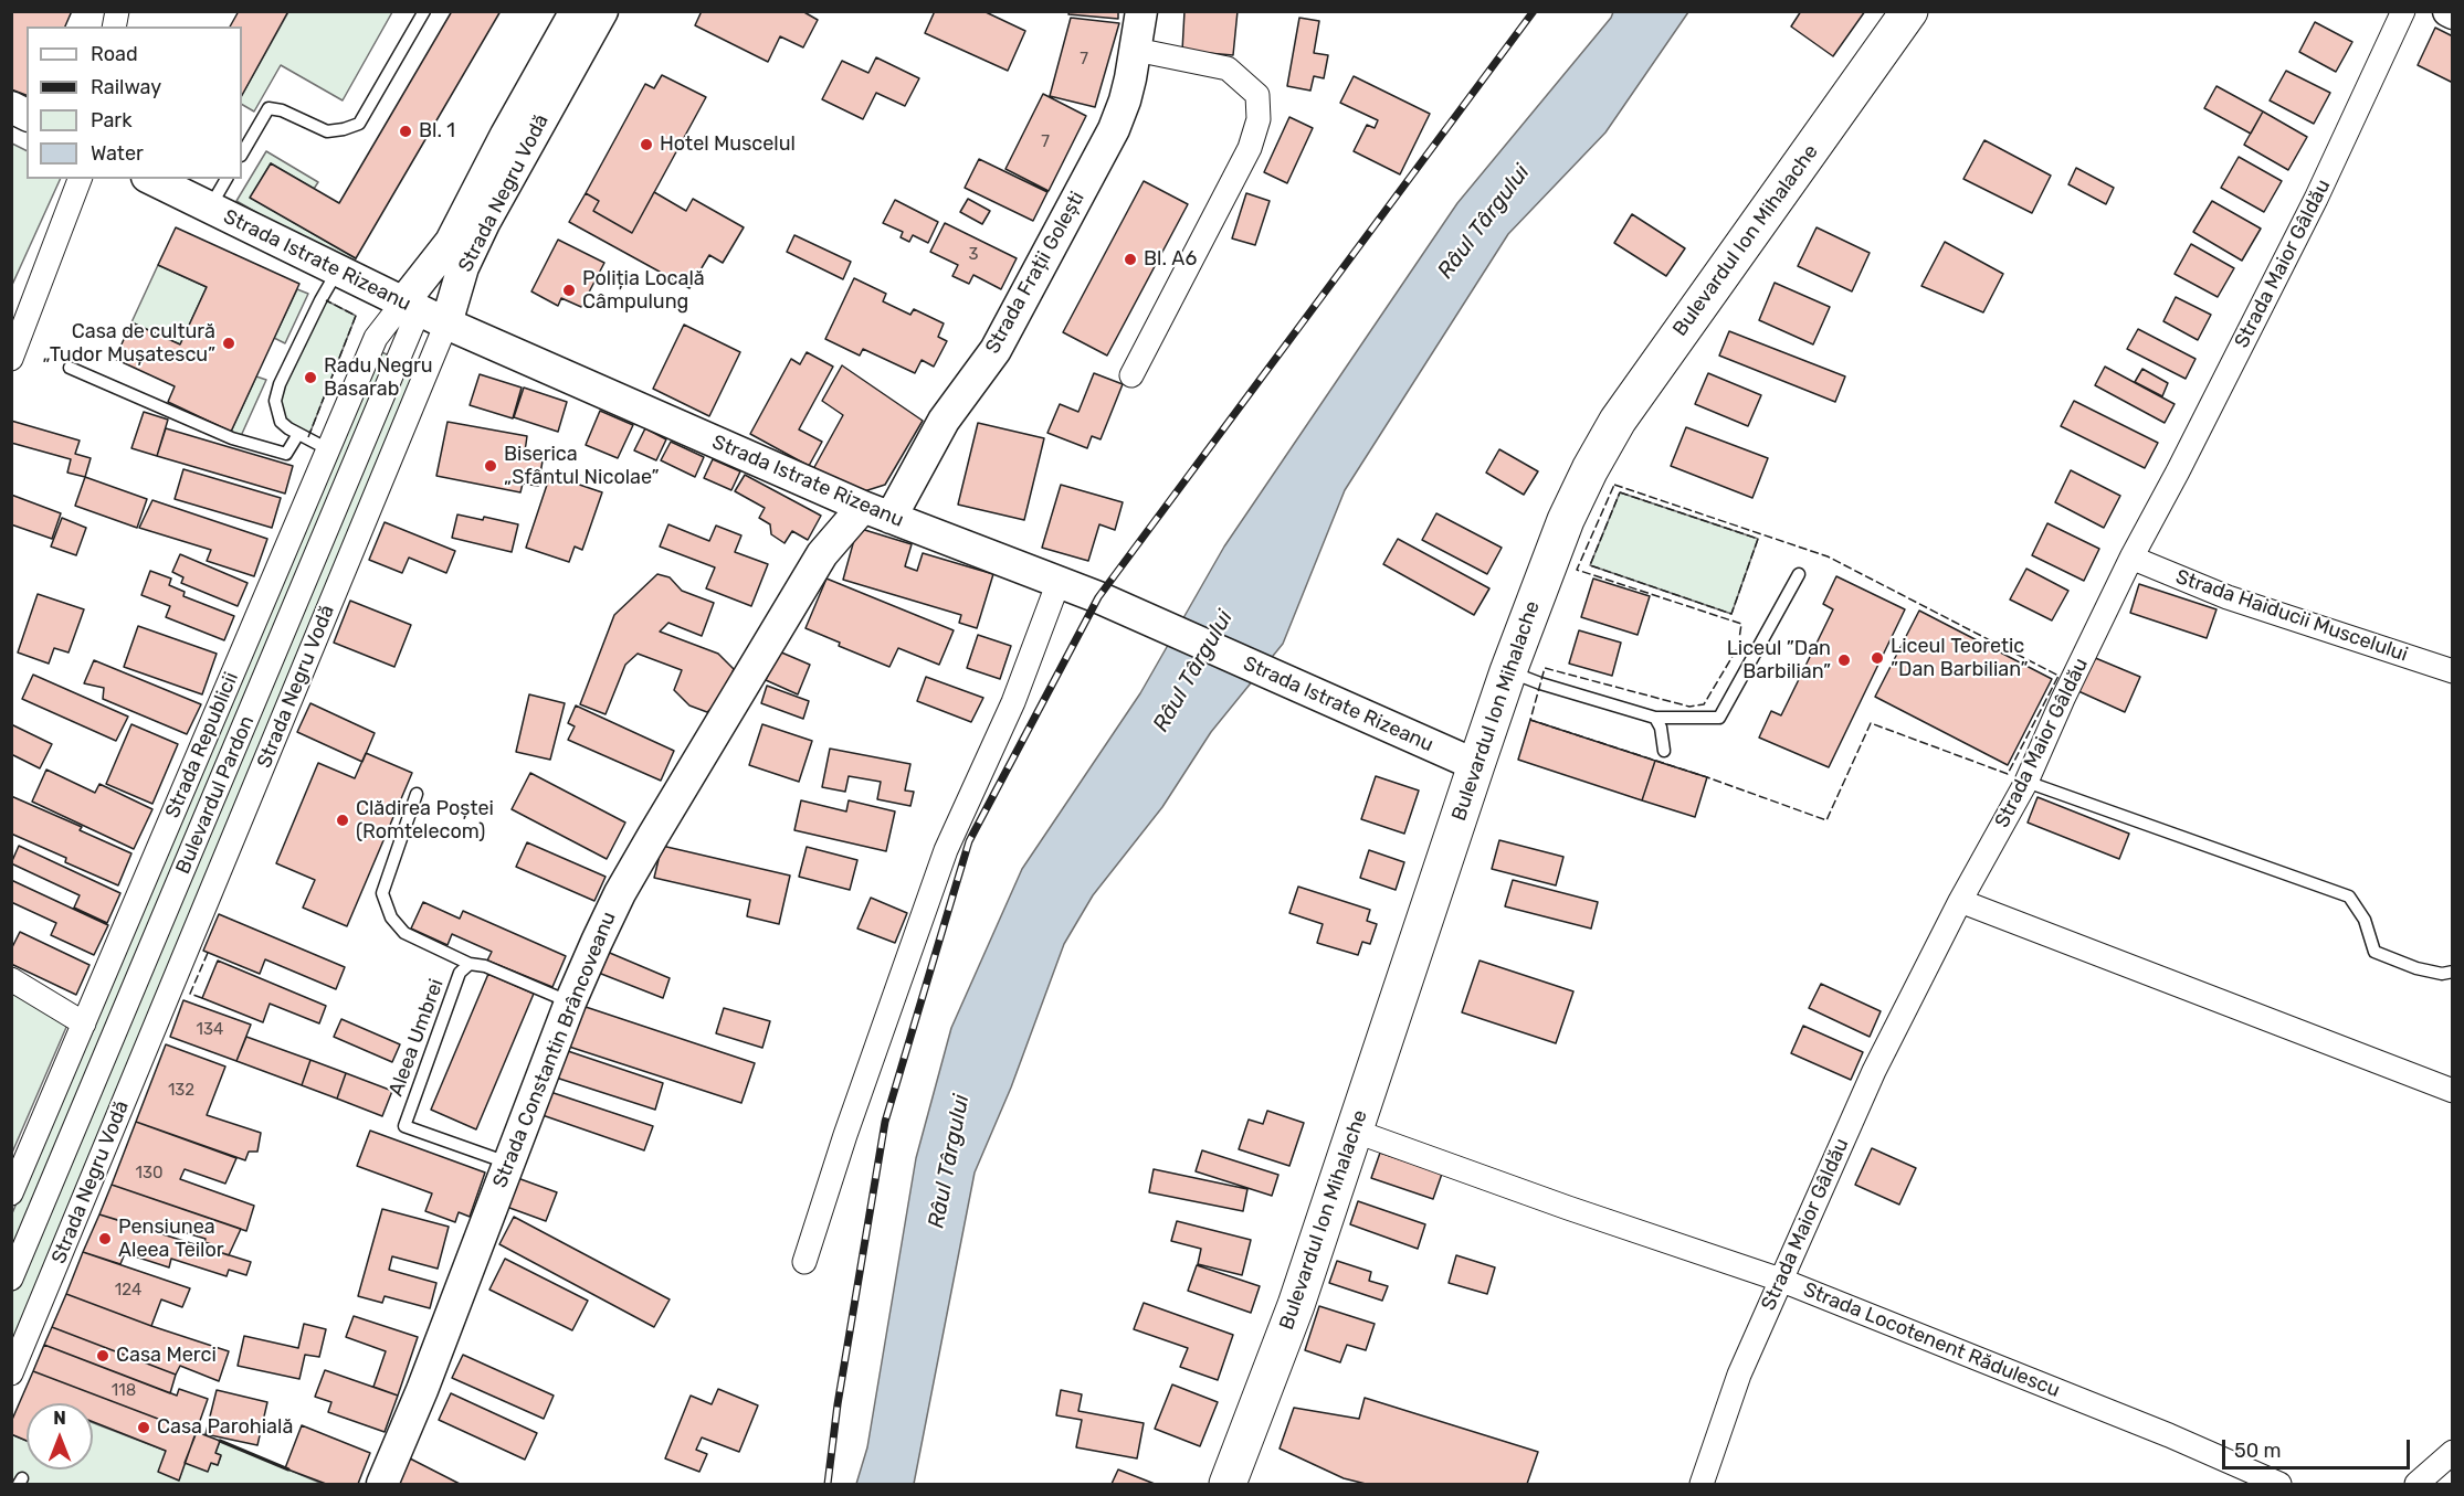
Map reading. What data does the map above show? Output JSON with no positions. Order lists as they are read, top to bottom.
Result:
{
  "streets": {
    "highway": ["Bulevardul Ion Mihalache"],
    "street": [
      "Strada Negru Vodă",
      "Strada Istrate Rizeanu",
      "Strada Maior Gâldău",
      "Strada Frații Golești",
      "Strada Haiducii Muscelului",
      "Strada Republicii",
      "Bulevardul Pardon",
      "Strada Constantin Brâncoveanu",
      "Strada Locotenent Rădulescu"
    ],
    "lane": ["Aleea Umbrei"]
  },
  "crossings": [
    ["Strada Negru Vodă", "Strada Istrate Rizeanu"],
    ["Strada Negru Vodă", "Strada Republicii"],
    ["Strada Negru Vodă", "Bulevardul Pardon"],
    ["Bulevardul Ion Mihalache", "Strada Istrate Rizeanu"],
    ["Bulevardul Ion Mihalache", "Strada Locotenent Rădulescu"],
    ["Strada Istrate Rizeanu", "Strada Frații Golești"],
    ["Strada Istrate Rizeanu", "Strada Republicii"],
    ["Strada Istrate Rizeanu", "Bulevardul Pardon"],
    ["Strada Istrate Rizeanu", "Strada Constantin Brâncoveanu"],
    ["Strada Maior Gâldău", "Strada Haiducii Muscelului"],
    ["Strada Maior Gâldău", "Strada Locotenent Rădulescu"],
    ["Strada Frații Golești", "Strada Constantin Brâncoveanu"],
    ["Strada Republicii", "Bulevardul Pardon"],
    ["Aleea Umbrei", "Strada Constantin Brâncoveanu"]
  ],
  "water": ["Râul Târgului"],
  "places": [
    "Bl. 1",
    "Hotel Muscelul",
    "Bl. A6",
    "Poliția Locală Câmpulung",
    "Casa de cultură „Tudor Mușatescu”",
    "Radu Negru Basarab",
    "Biserica „Sfântul Nicolae”",
    "Liceul Teoretic ”Dan Barbilian”",
    "Liceul ”Dan Barbilian”",
    "Clădirea Poștei (Romtelecom)",
    "Pensiunea Aleea Teilor",
    "Casa Merci",
    "Casa Parohială"
  ],
  "house_numbers": [
    "7",
    "7",
    "3",
    "134",
    "132",
    "130",
    "124",
    "118"
  ],
  "legend": [
    "Road",
    "Railway",
    "Park",
    "Water"
  ],
  "scale_bar": "50 m",
  "north": "top"
}
